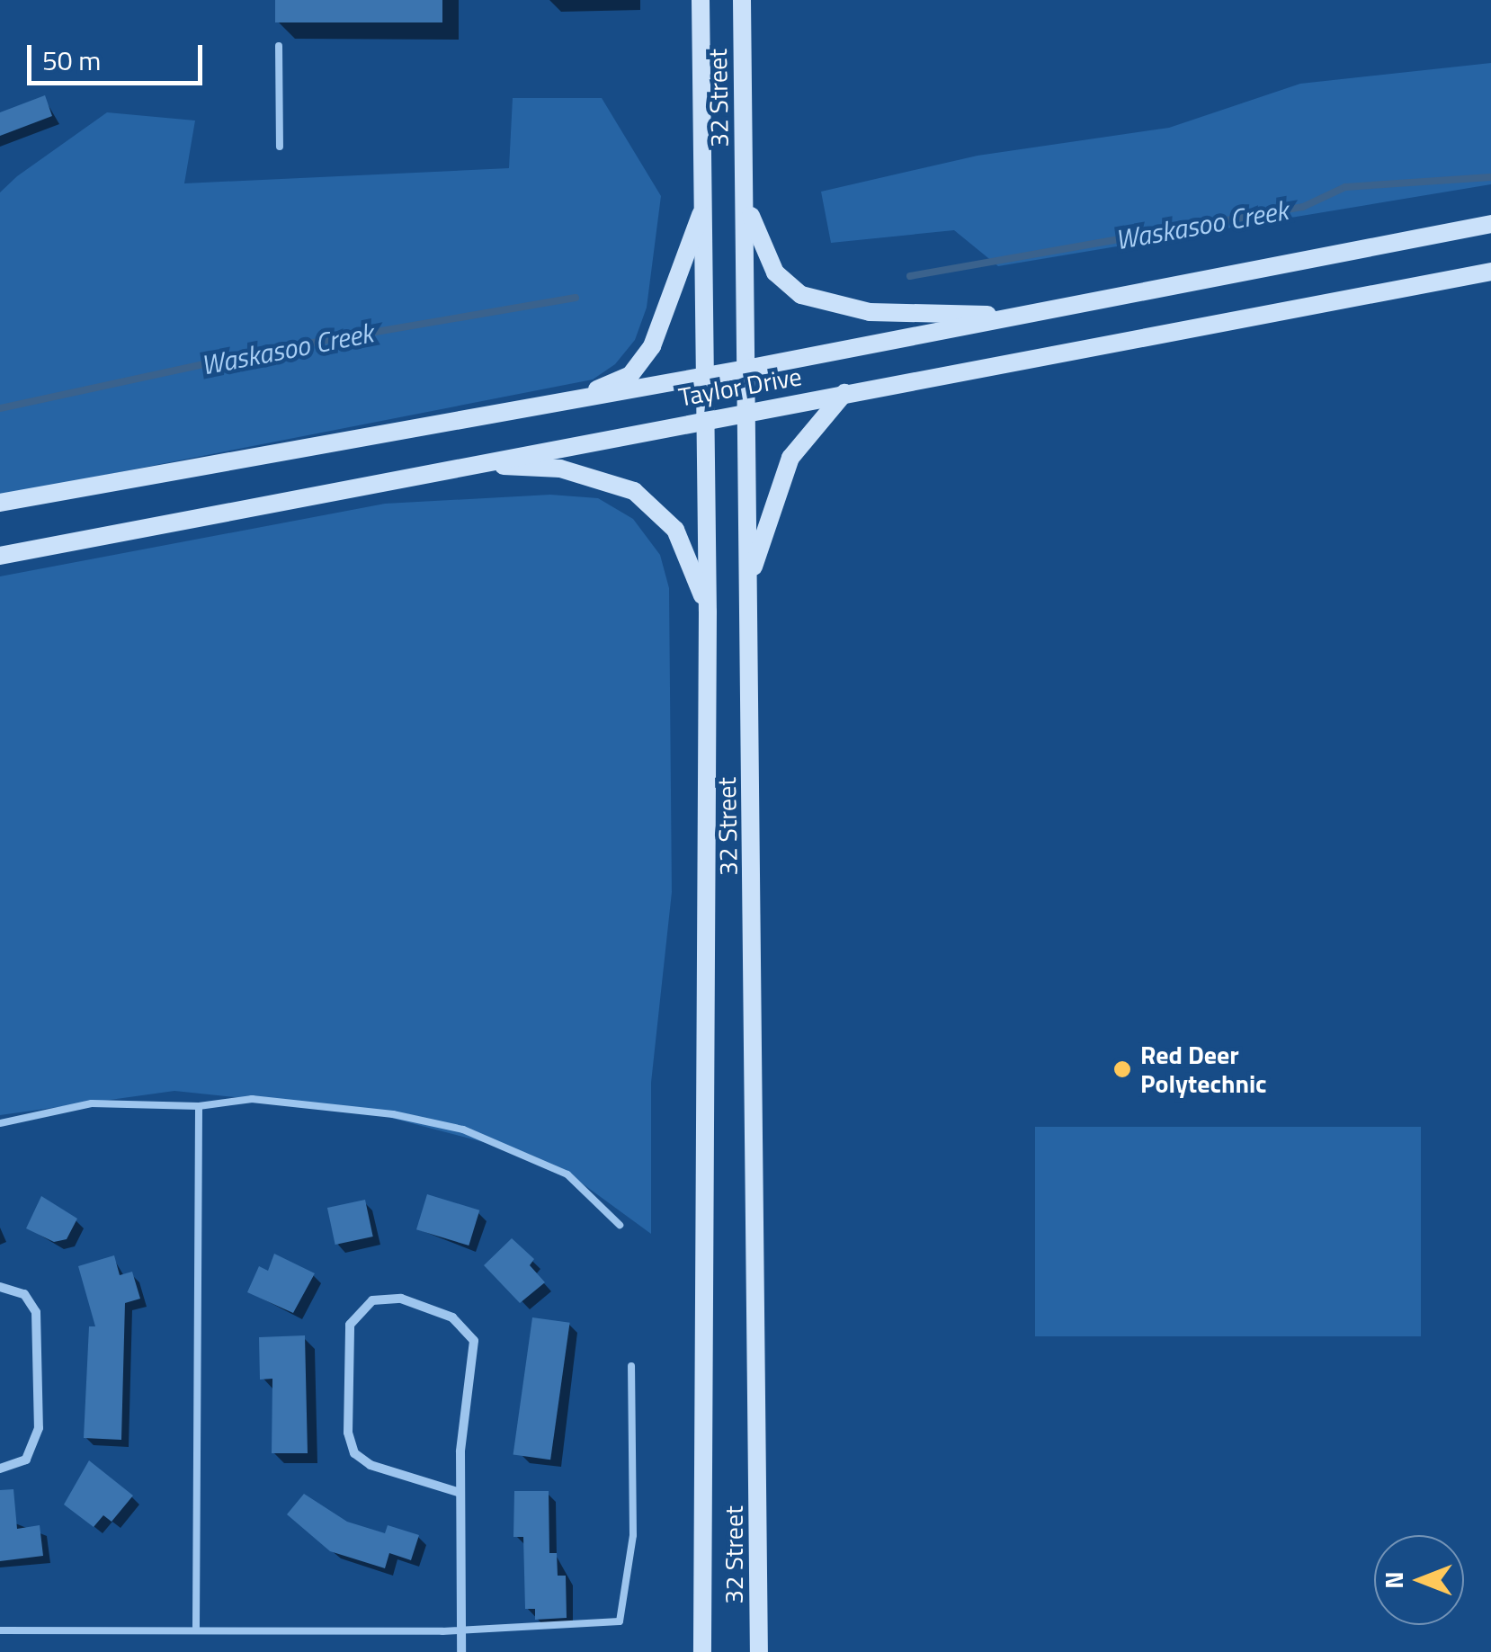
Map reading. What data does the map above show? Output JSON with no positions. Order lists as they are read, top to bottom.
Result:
{
  "streets": {
    "main road": ["32 Street", "Taylor Drive"]
  },
  "crossings": [
    ["32 Street", "Taylor Drive"]
  ],
  "water": ["Waskasoo Creek"],
  "places": ["Red Deer Polytechnic"],
  "scale_bar": "50 m",
  "north": "left"
}
